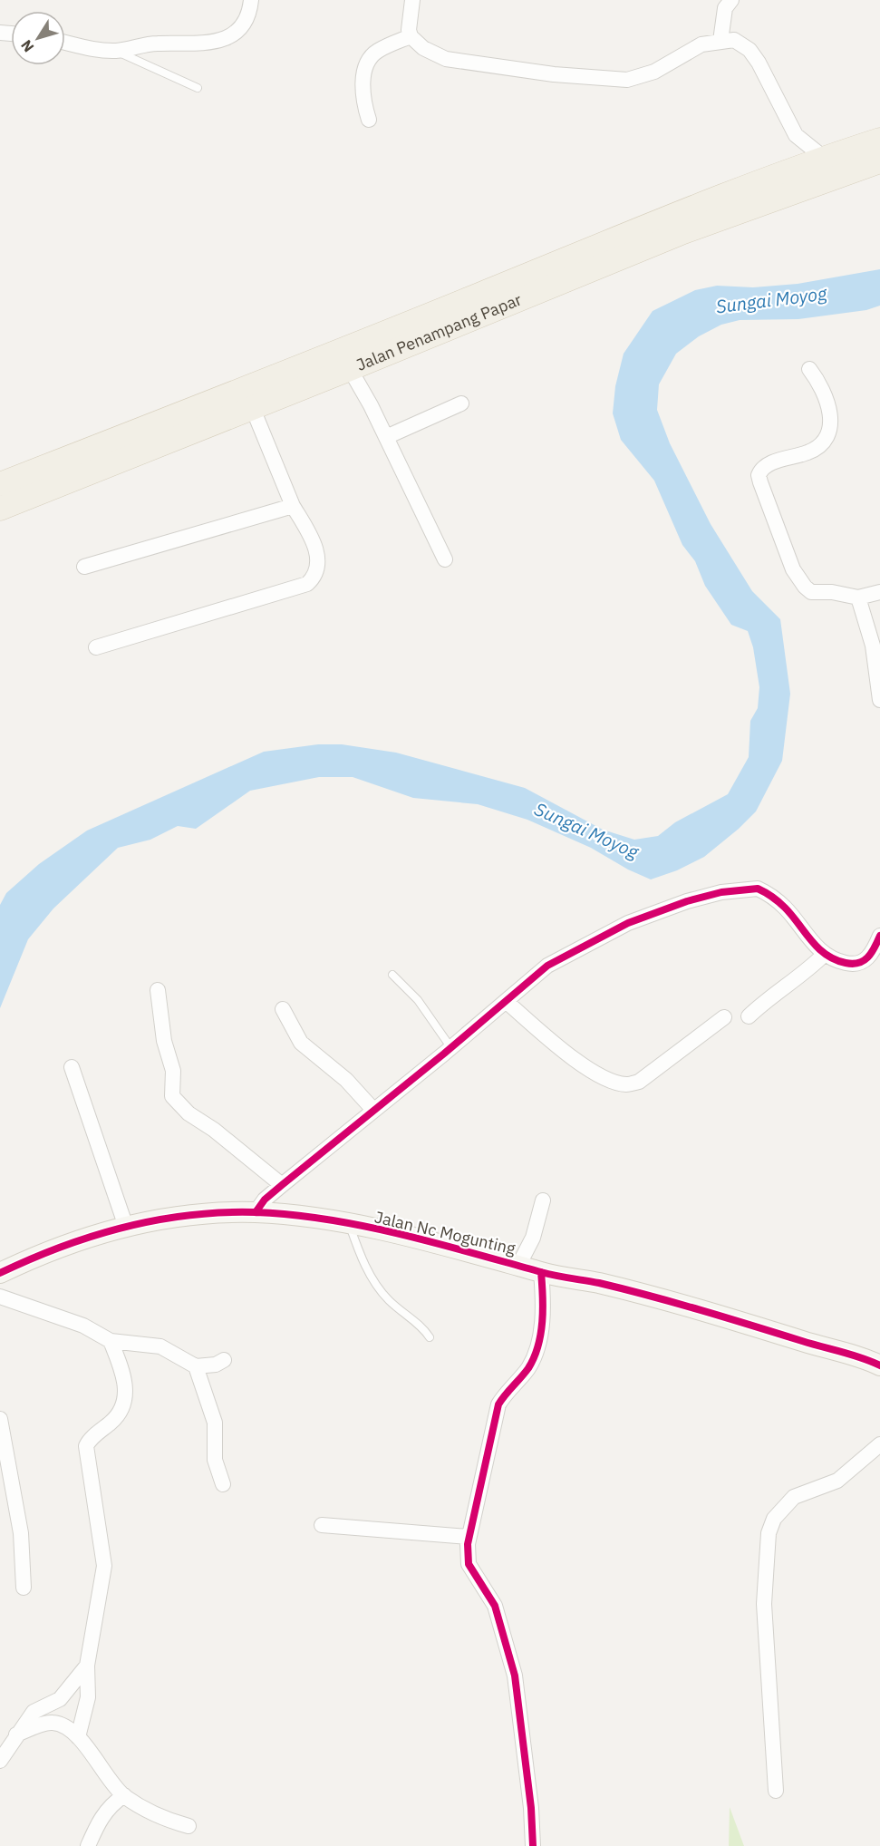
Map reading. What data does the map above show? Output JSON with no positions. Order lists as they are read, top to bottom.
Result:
{
  "streets": {
    "main road": ["Jalan Penampang Papar"],
    "street": ["Jalan Nc Mogunting"]
  },
  "water": ["Sungai Moyog"],
  "north": "bottom left"
}
